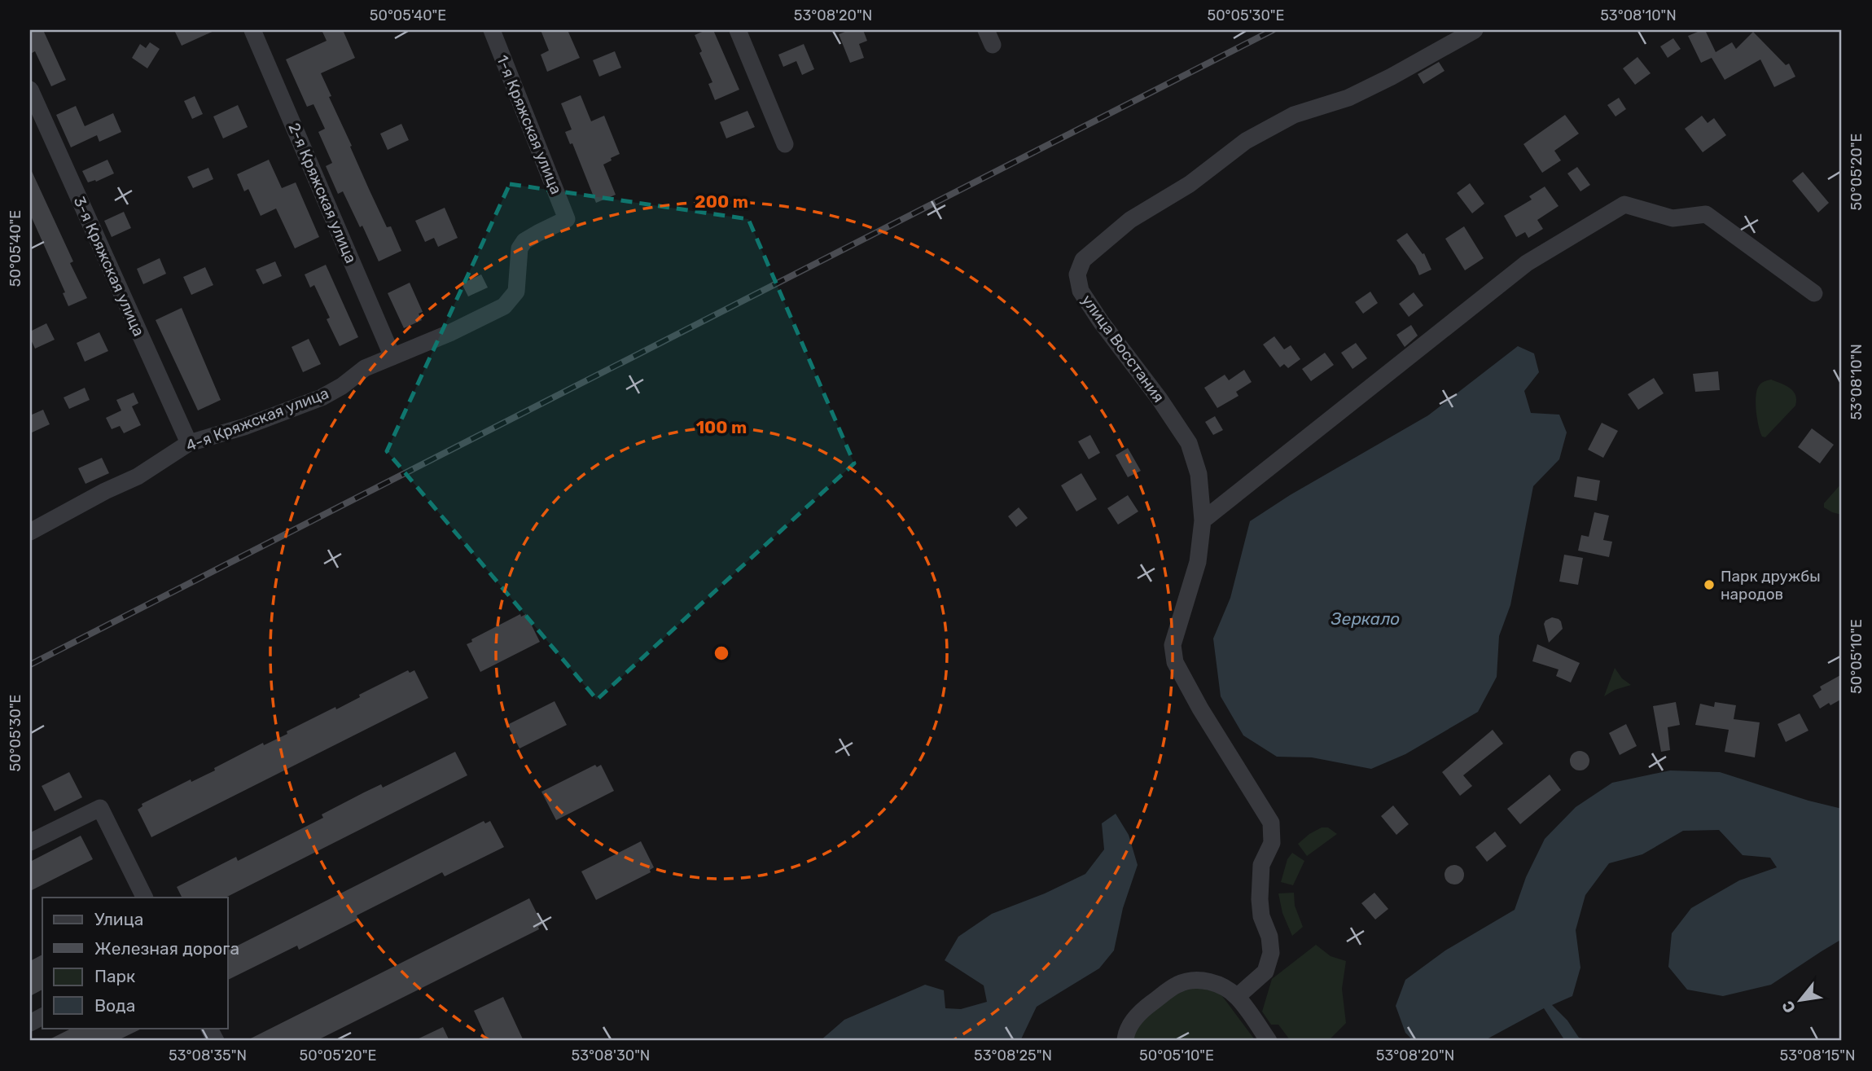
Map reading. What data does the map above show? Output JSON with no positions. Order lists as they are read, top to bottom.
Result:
{
  "streets": {
    "street": [
      "1-я Кряжская улица",
      "2-я Кряжская улица",
      "3-я Кряжская улица",
      "улица Восстания",
      "4-я Кряжская улица"
    ]
  },
  "crossings": [
    ["1-я Кряжская улица", "4-я Кряжская улица"],
    ["2-я Кряжская улица", "4-я Кряжская улица"],
    ["3-я Кряжская улица", "4-я Кряжская улица"]
  ],
  "water": ["Зеркало"],
  "places": ["Парк дружбы народов"],
  "legend": [
    "Улица",
    "Железная дорога",
    "Парк",
    "Вода"
  ],
  "north": "bottom left",
  "coordinates": [
    "50°05'40\"E",
    "53°08'20\"N",
    "50°05'30\"E",
    "53°08'10\"N",
    "50°05'20\"E",
    "50°05'10\"E",
    "53°08'35\"N",
    "53°08'30\"N",
    "53°08'25\"N",
    "53°08'15\"N"
  ],
  "rings": ["200 m", "100 m"]
}
